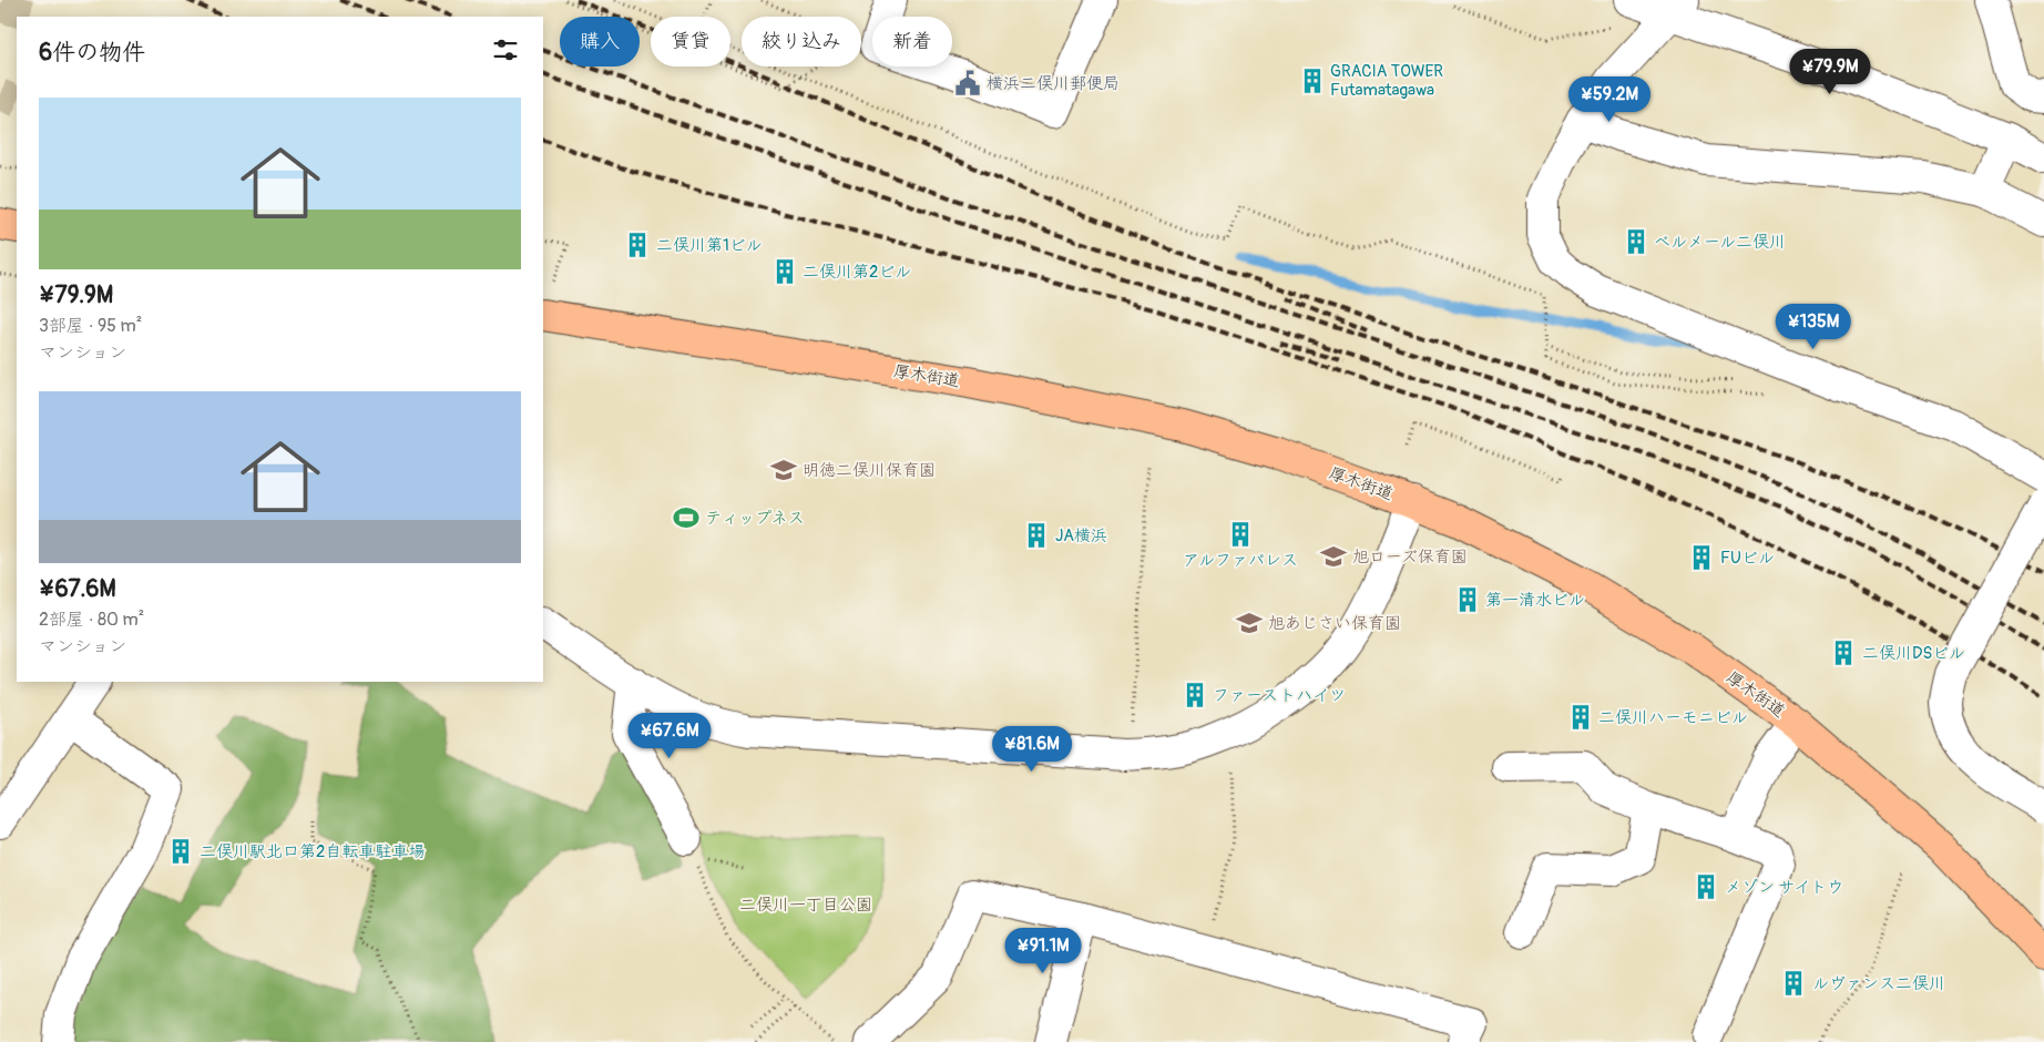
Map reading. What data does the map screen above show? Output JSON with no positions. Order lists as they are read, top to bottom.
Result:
{
  "streets": {
    "main road": ["厚木街道"]
  },
  "parks": ["二俣川一丁目公園"],
  "places": {
    "building": [
      "GRACIA TOWER Futamatagawa",
      "ベルメール二俣川",
      "二俣川第1ビル",
      "二俣川第2ビル",
      "アルファパレス",
      "JA横浜",
      "FUビル",
      "第一清水ビル",
      "二俣川DSビル",
      "ファーストハイツ",
      "二俣川ハーモニビル",
      "二俣川駅北口第2自転車駐車場",
      "メゾン サイトウ",
      "ルヴァンス二俣川"
    ],
    "public building": ["横浜二俣川郵便局"],
    "school or university": ["明徳二俣川保育園", "旭ローズ保育園", "旭あじさい保育園"],
    "sports": ["ティップネス"]
  },
  "page": {
    "chip": [
      "購入",
      "賃貸",
      "絞り込み",
      "新着"
    ],
    "heading": "6件の物件",
    "price": [
      "¥79.9M",
      "¥59.2M",
      "¥135M",
      "¥67.6M",
      "¥81.6M",
      "¥91.1M"
    ],
    "list": [
      {
        "name": "¥79.9M",
        "note": "3部屋 · 95 m² · マンション"
      },
      {
        "name": "¥67.6M",
        "note": "2部屋 · 80 m² · マンション"
      }
    ]
  }
}
